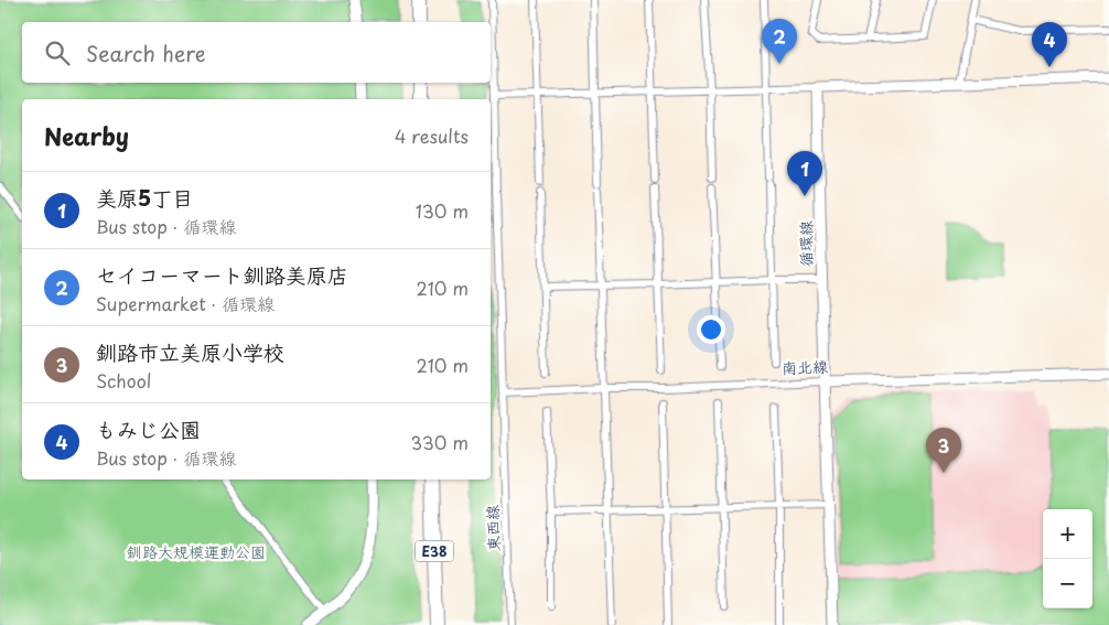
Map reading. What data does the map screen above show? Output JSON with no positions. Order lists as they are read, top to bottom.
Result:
{
  "streets": {
    "highway": ["E38"],
    "street": ["循環線", "南北線", "東西線"]
  },
  "crossings": [
    ["循環線", "南北線"],
    ["南北線", "東西線"]
  ],
  "parks": ["釧路大規模運動公園"],
  "page": {
    "pins": [
      "2",
      "4",
      "1",
      "3"
    ],
    "search": "Search here",
    "heading": ["Nearby", "4 results"],
    "list": [
      {
        "mark": "1",
        "name": "美原5丁目",
        "note": "Bus stop · 循環線",
        "value": "130 m"
      },
      {
        "mark": "2",
        "name": "セイコーマート釧路美原店",
        "note": "Supermarket · 循環線",
        "value": "210 m"
      },
      {
        "mark": "3",
        "name": "釧路市立美原小学校",
        "note": "School",
        "value": "210 m"
      },
      {
        "mark": "4",
        "name": "もみじ公園",
        "note": "Bus stop · 循環線",
        "value": "330 m"
      }
    ],
    "map_buttons": ["+", "−"]
  }
}
